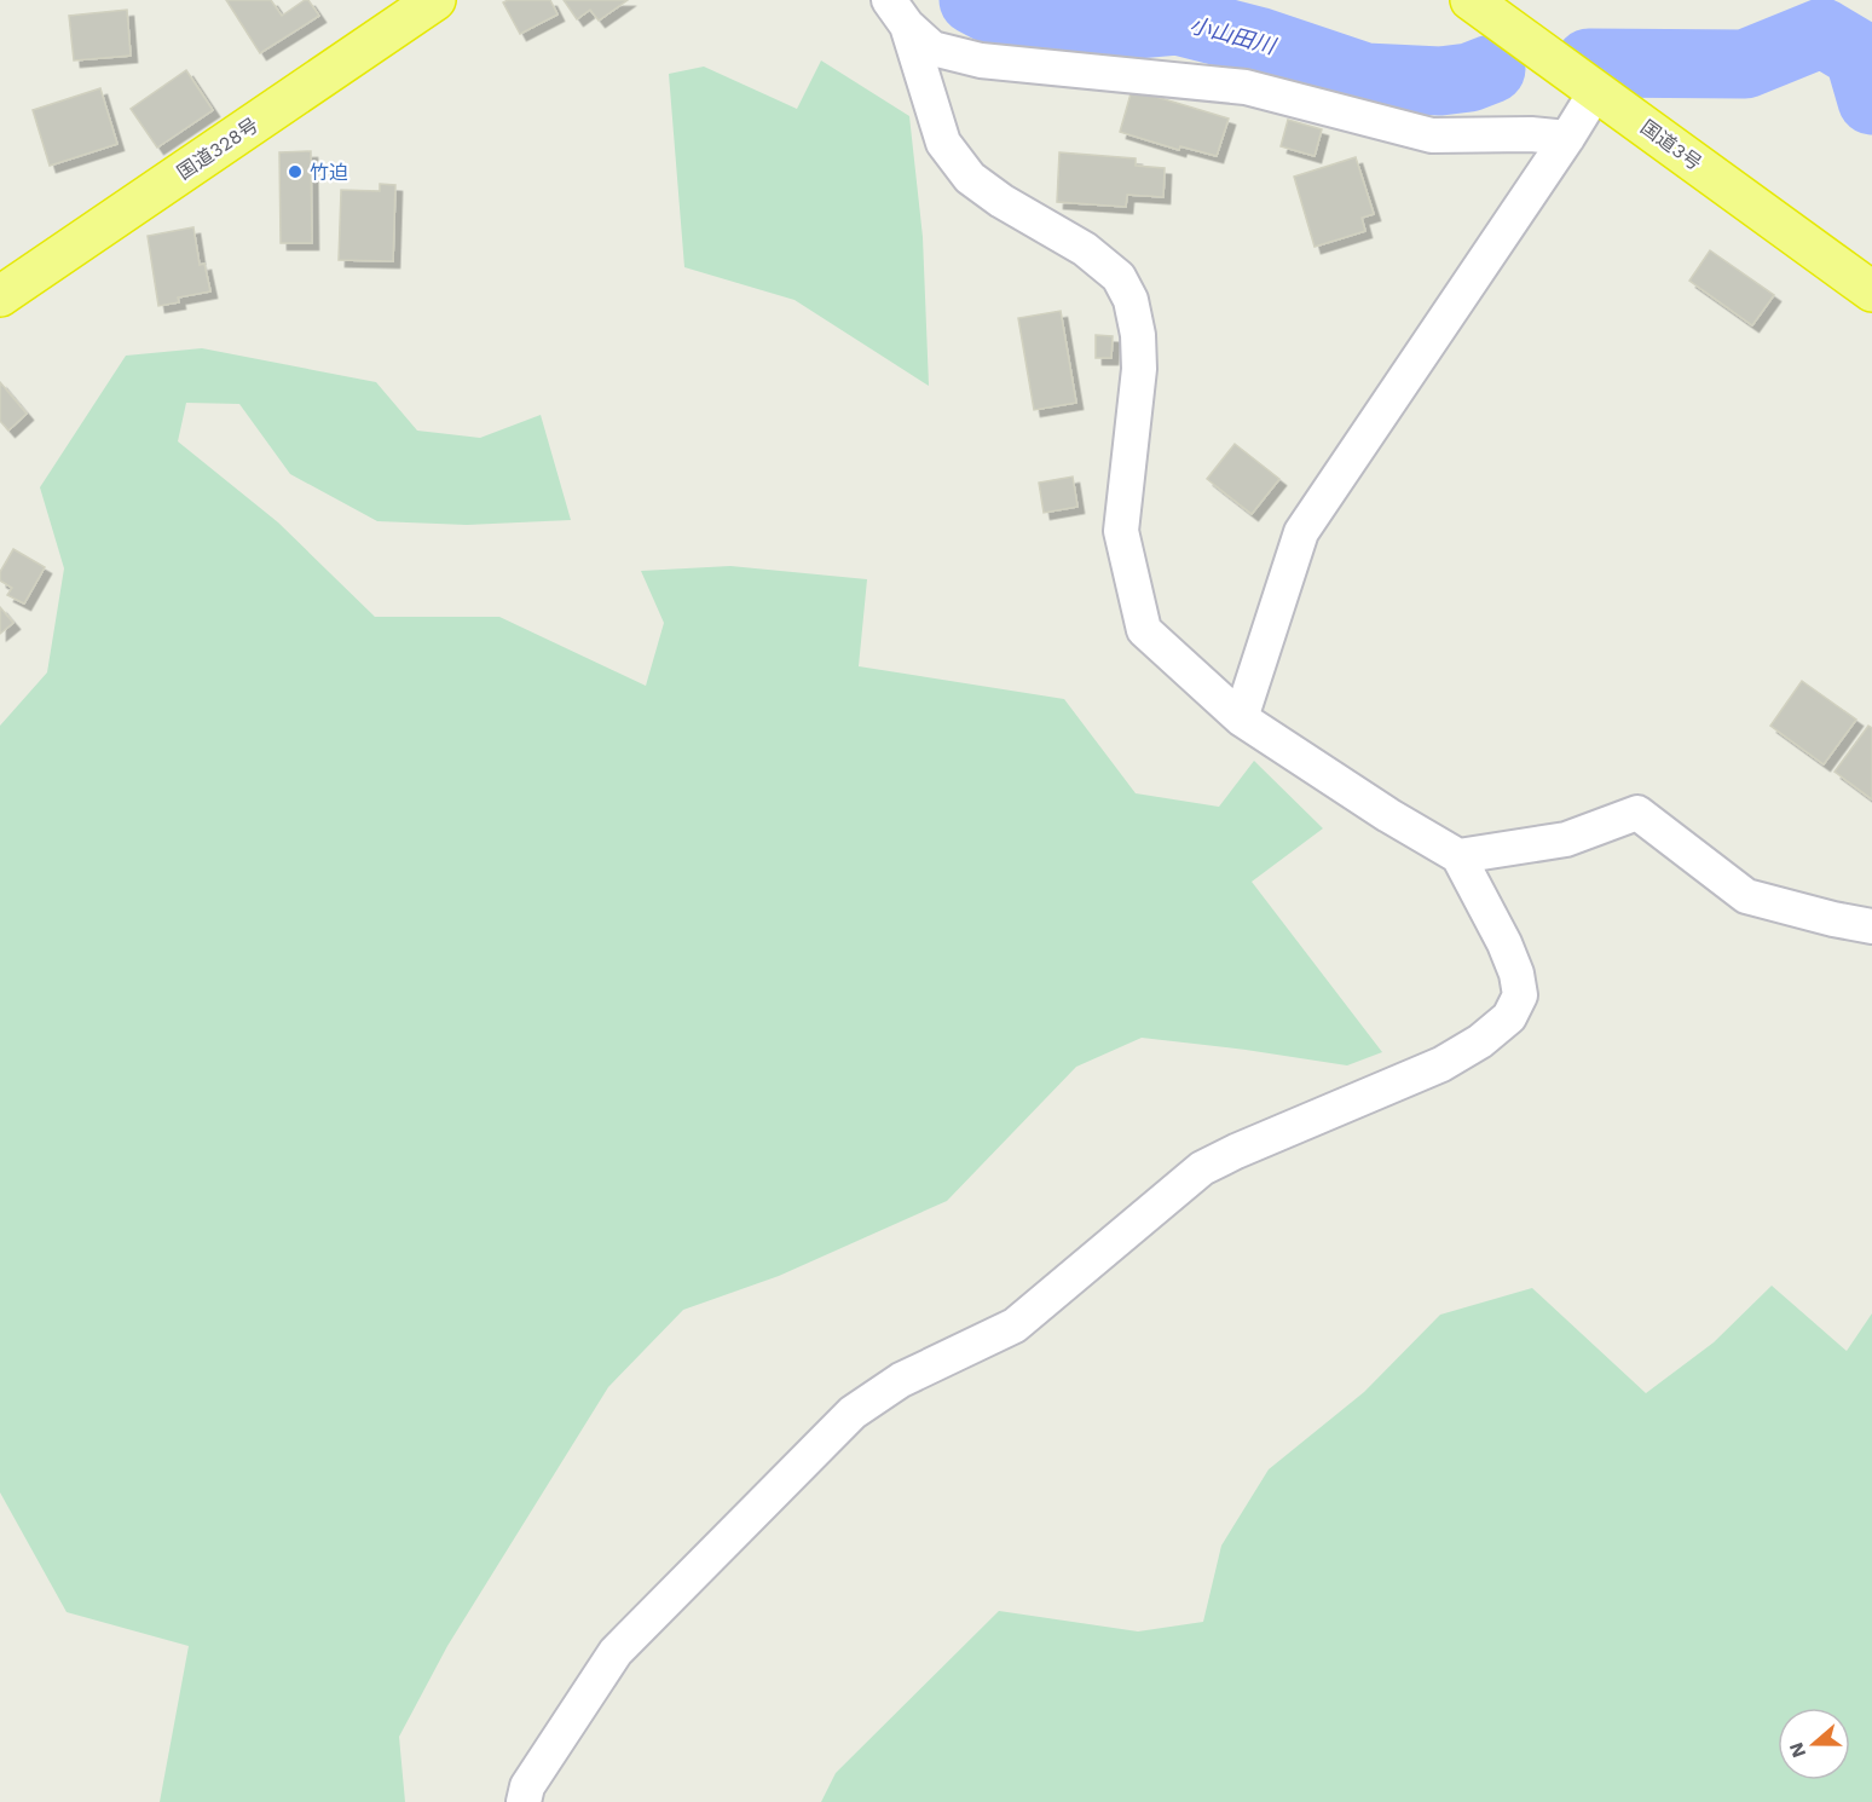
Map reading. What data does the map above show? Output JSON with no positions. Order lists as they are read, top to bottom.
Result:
{
  "streets": {
    "highway": ["国道3号", "国道328号"]
  },
  "water": ["小山田川"],
  "places": ["竹迫"],
  "north": "left"
}
